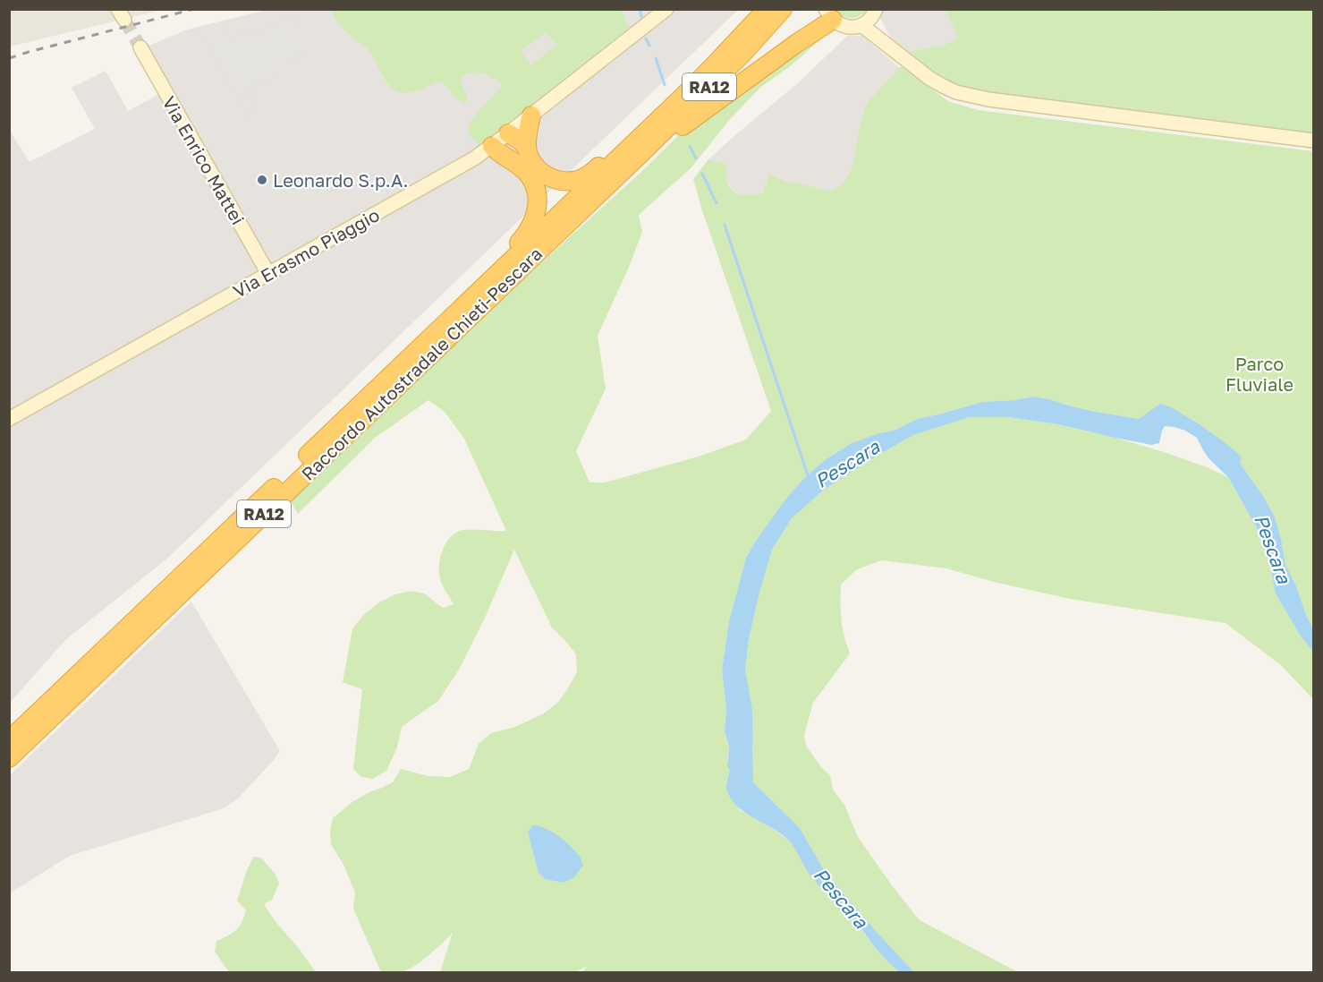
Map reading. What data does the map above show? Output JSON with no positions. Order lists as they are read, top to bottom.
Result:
{
  "streets": {
    "highway": ["RA12", "Raccordo Autostradale Chieti-Pescara"],
    "street": ["Via Enrico Mattei", "Via Erasmo Piaggio"]
  },
  "crossings": [
    ["Via Enrico Mattei", "Via Erasmo Piaggio"]
  ],
  "water": ["Pescara"],
  "parks": ["Parco Fluviale"],
  "places": ["Leonardo S.p.A."]
}
